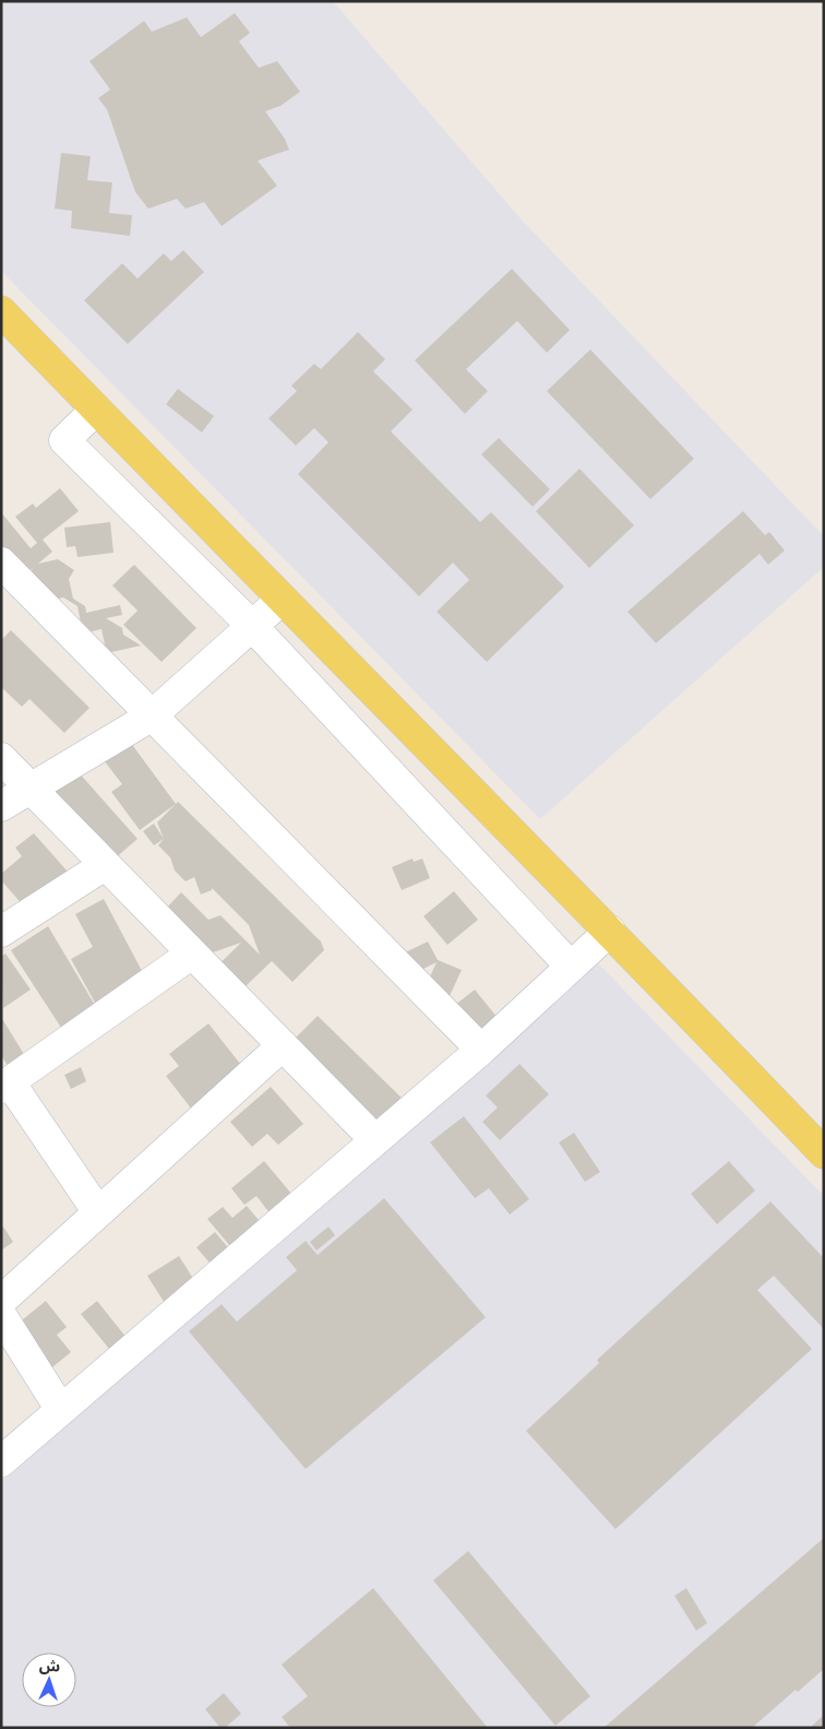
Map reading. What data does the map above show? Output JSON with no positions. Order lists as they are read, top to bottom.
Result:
{
  "north": "top"
}
